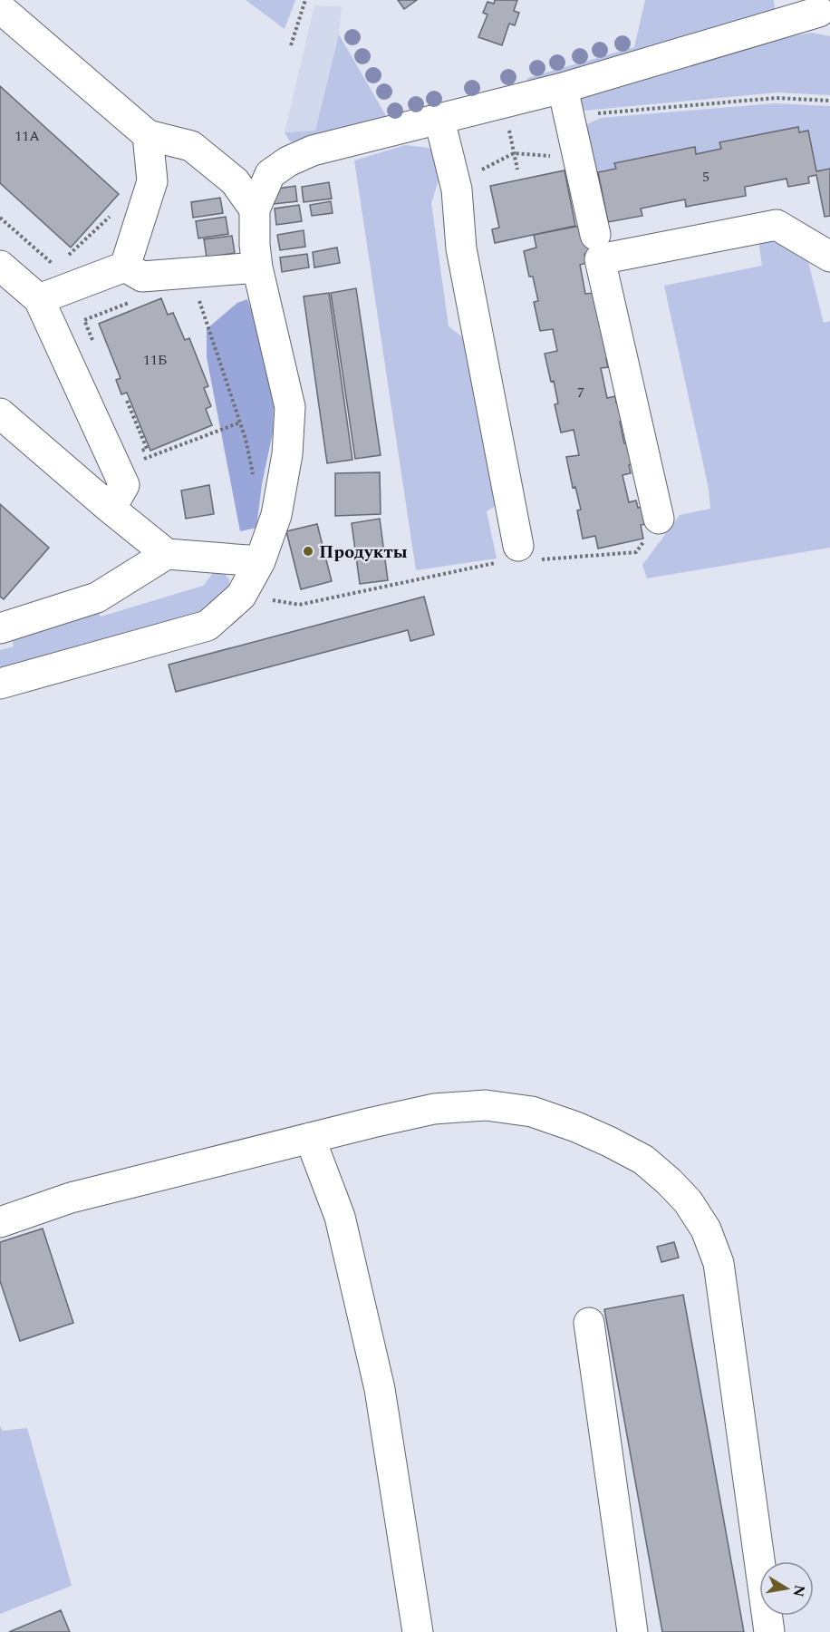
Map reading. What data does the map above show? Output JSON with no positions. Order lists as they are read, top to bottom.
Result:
{
  "places": ["Продукты"],
  "house_numbers": [
    "11А",
    "5",
    "11Б",
    "7"
  ],
  "north": "right"
}
